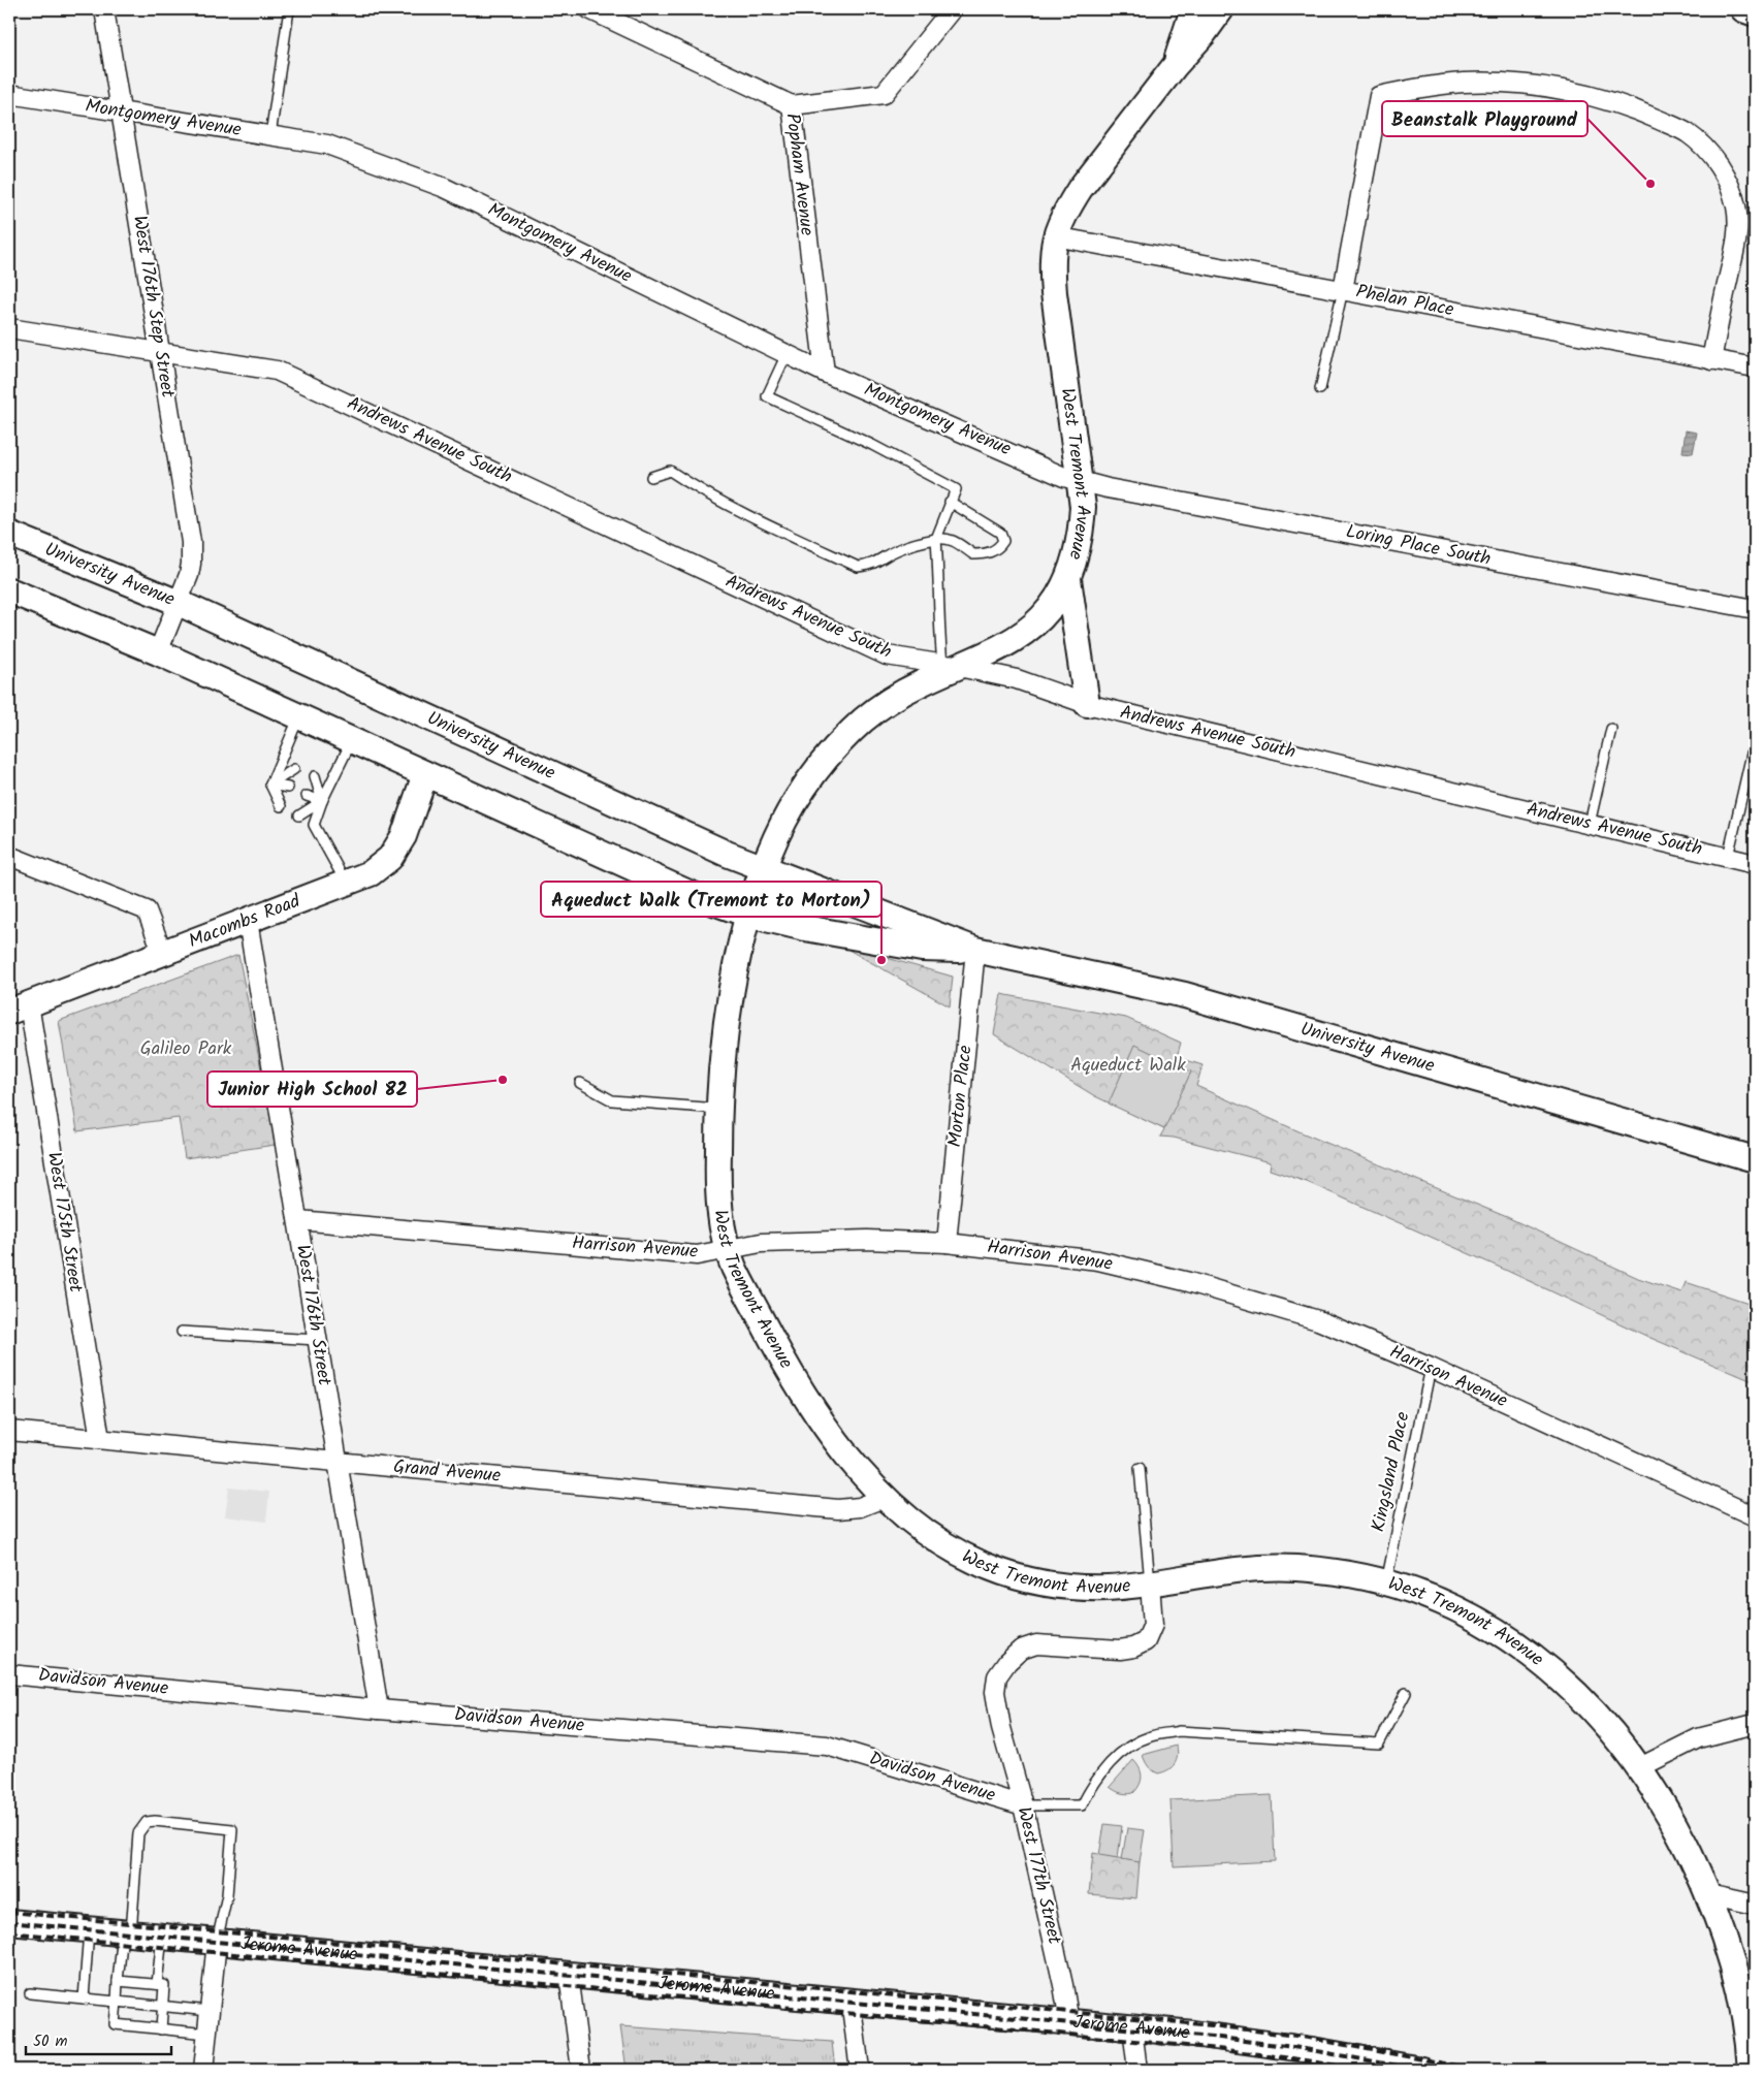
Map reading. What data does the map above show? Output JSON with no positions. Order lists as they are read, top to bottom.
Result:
{
  "streets": {
    "main road": [
      "West Tremont Avenue",
      "University Avenue",
      "Macombs Road",
      "Jerome Avenue"
    ],
    "street": [
      "Montgomery Avenue",
      "Popham Avenue",
      "Phelan Place",
      "West 176th Step Street",
      "Andrews Avenue South",
      "Loring Place South",
      "Morton Place",
      "West 175th Street",
      "Harrison Avenue",
      "West 176th Street",
      "Grand Avenue",
      "Davidson Avenue",
      "West 177th Street"
    ],
    "lane": ["Kingsland Place"]
  },
  "crossings": [
    ["Montgomery Avenue", "Popham Avenue"],
    ["Montgomery Avenue", "West 176th Step Street"],
    ["Montgomery Avenue", "West Tremont Avenue"],
    ["Montgomery Avenue", "Loring Place South"],
    ["Phelan Place", "West Tremont Avenue"],
    ["West 176th Step Street", "Andrews Avenue South"],
    ["West 176th Step Street", "University Avenue"],
    ["Andrews Avenue South", "West Tremont Avenue"],
    ["West Tremont Avenue", "Loring Place South"],
    ["West Tremont Avenue", "University Avenue"],
    ["West Tremont Avenue", "Harrison Avenue"],
    ["West Tremont Avenue", "Grand Avenue"],
    ["West Tremont Avenue", "Kingsland Place"],
    ["West Tremont Avenue", "West 177th Street"],
    ["University Avenue", "Macombs Road"],
    ["University Avenue", "Morton Place"],
    ["Macombs Road", "West 175th Street"],
    ["Macombs Road", "West 176th Street"],
    ["Morton Place", "Harrison Avenue"],
    ["West 175th Street", "Grand Avenue"],
    ["Harrison Avenue", "West 176th Street"],
    ["Harrison Avenue", "Kingsland Place"],
    ["West 176th Street", "Grand Avenue"],
    ["West 176th Street", "Davidson Avenue"],
    ["Davidson Avenue", "West 177th Street"],
    ["West 177th Street", "Jerome Avenue"]
  ],
  "parks": ["Galileo Park", "Aqueduct Walk"],
  "places": ["Beanstalk Playground", "Aqueduct Walk (Tremont to Morton)", "Junior High School 82"],
  "scale_bar": "50 m"
}
